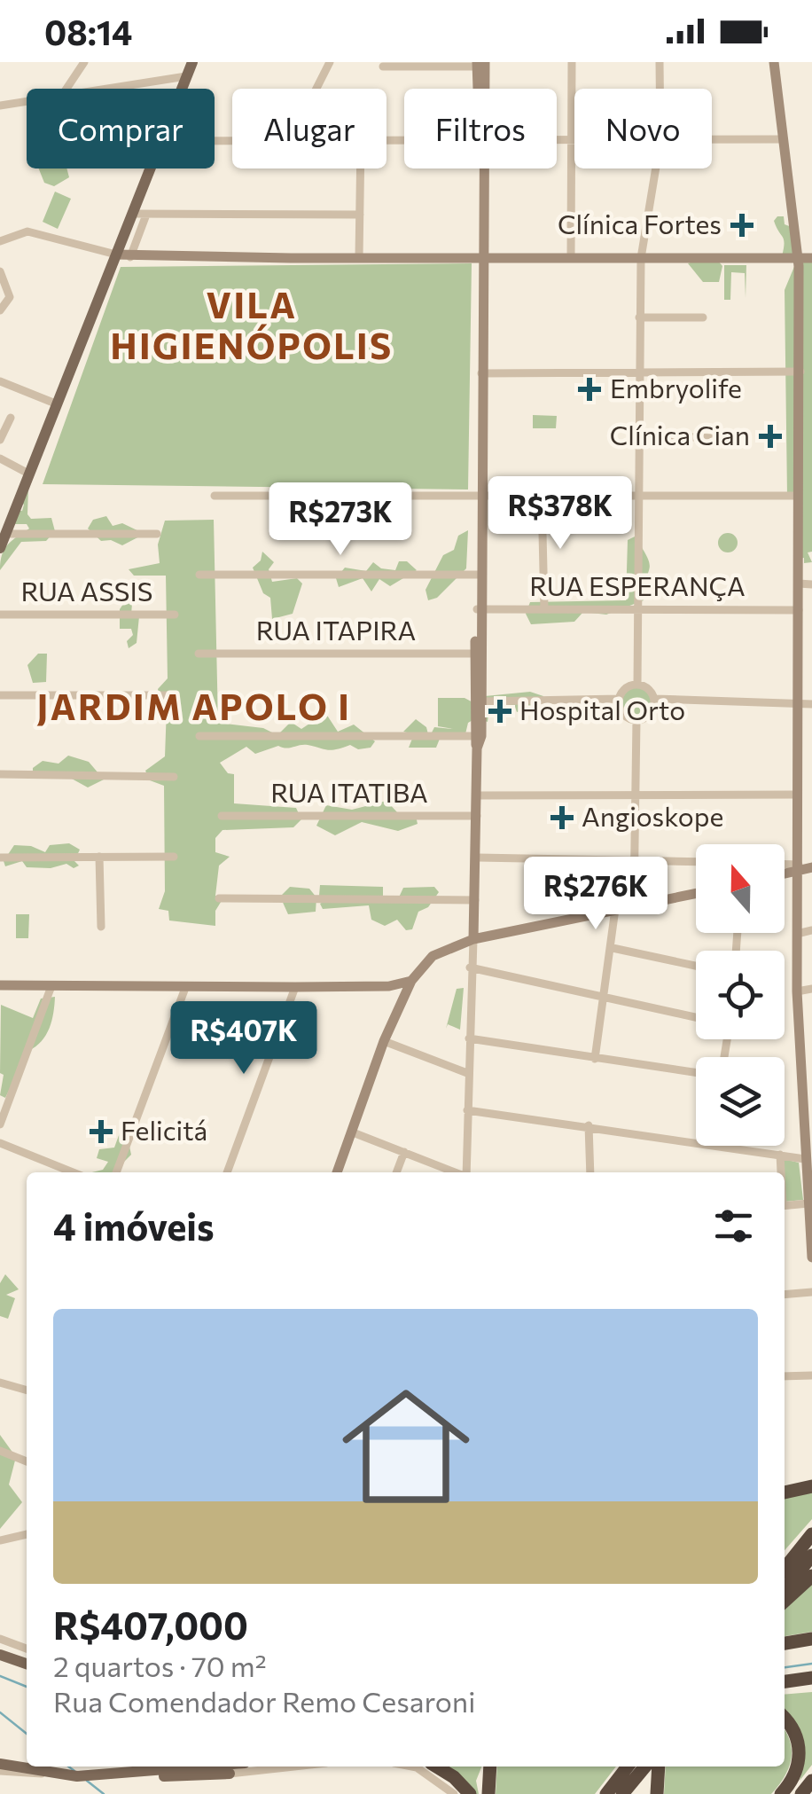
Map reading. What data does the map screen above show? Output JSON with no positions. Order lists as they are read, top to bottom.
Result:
{
  "streets": {
    "street": [
      "RUA ESPERANÇA",
      "RUA ASSIS",
      "RUA ITAPIRA",
      "RUA ITATIBA"
    ]
  },
  "districts": ["VILA HIGIENÓPOLIS", "JARDIM APOLO I"],
  "places": {
    "health": [
      "Clínica Fortes",
      "Embryolife",
      "Clínica Cian",
      "Hospital Orto",
      "Angioskope",
      "Felicitá"
    ]
  },
  "north": "top",
  "page": {
    "status": "08:14",
    "chip": [
      "Comprar",
      "Alugar",
      "Filtros",
      "Novo"
    ],
    "price": [
      "R$378K",
      "R$273K",
      "R$276K",
      "R$407K"
    ],
    "heading": "4 imóveis",
    "list": [
      {
        "name": "R$407,000",
        "note": "2 quartos · 70 m² · Rua Comendador Remo Cesaroni"
      }
    ]
  }
}
